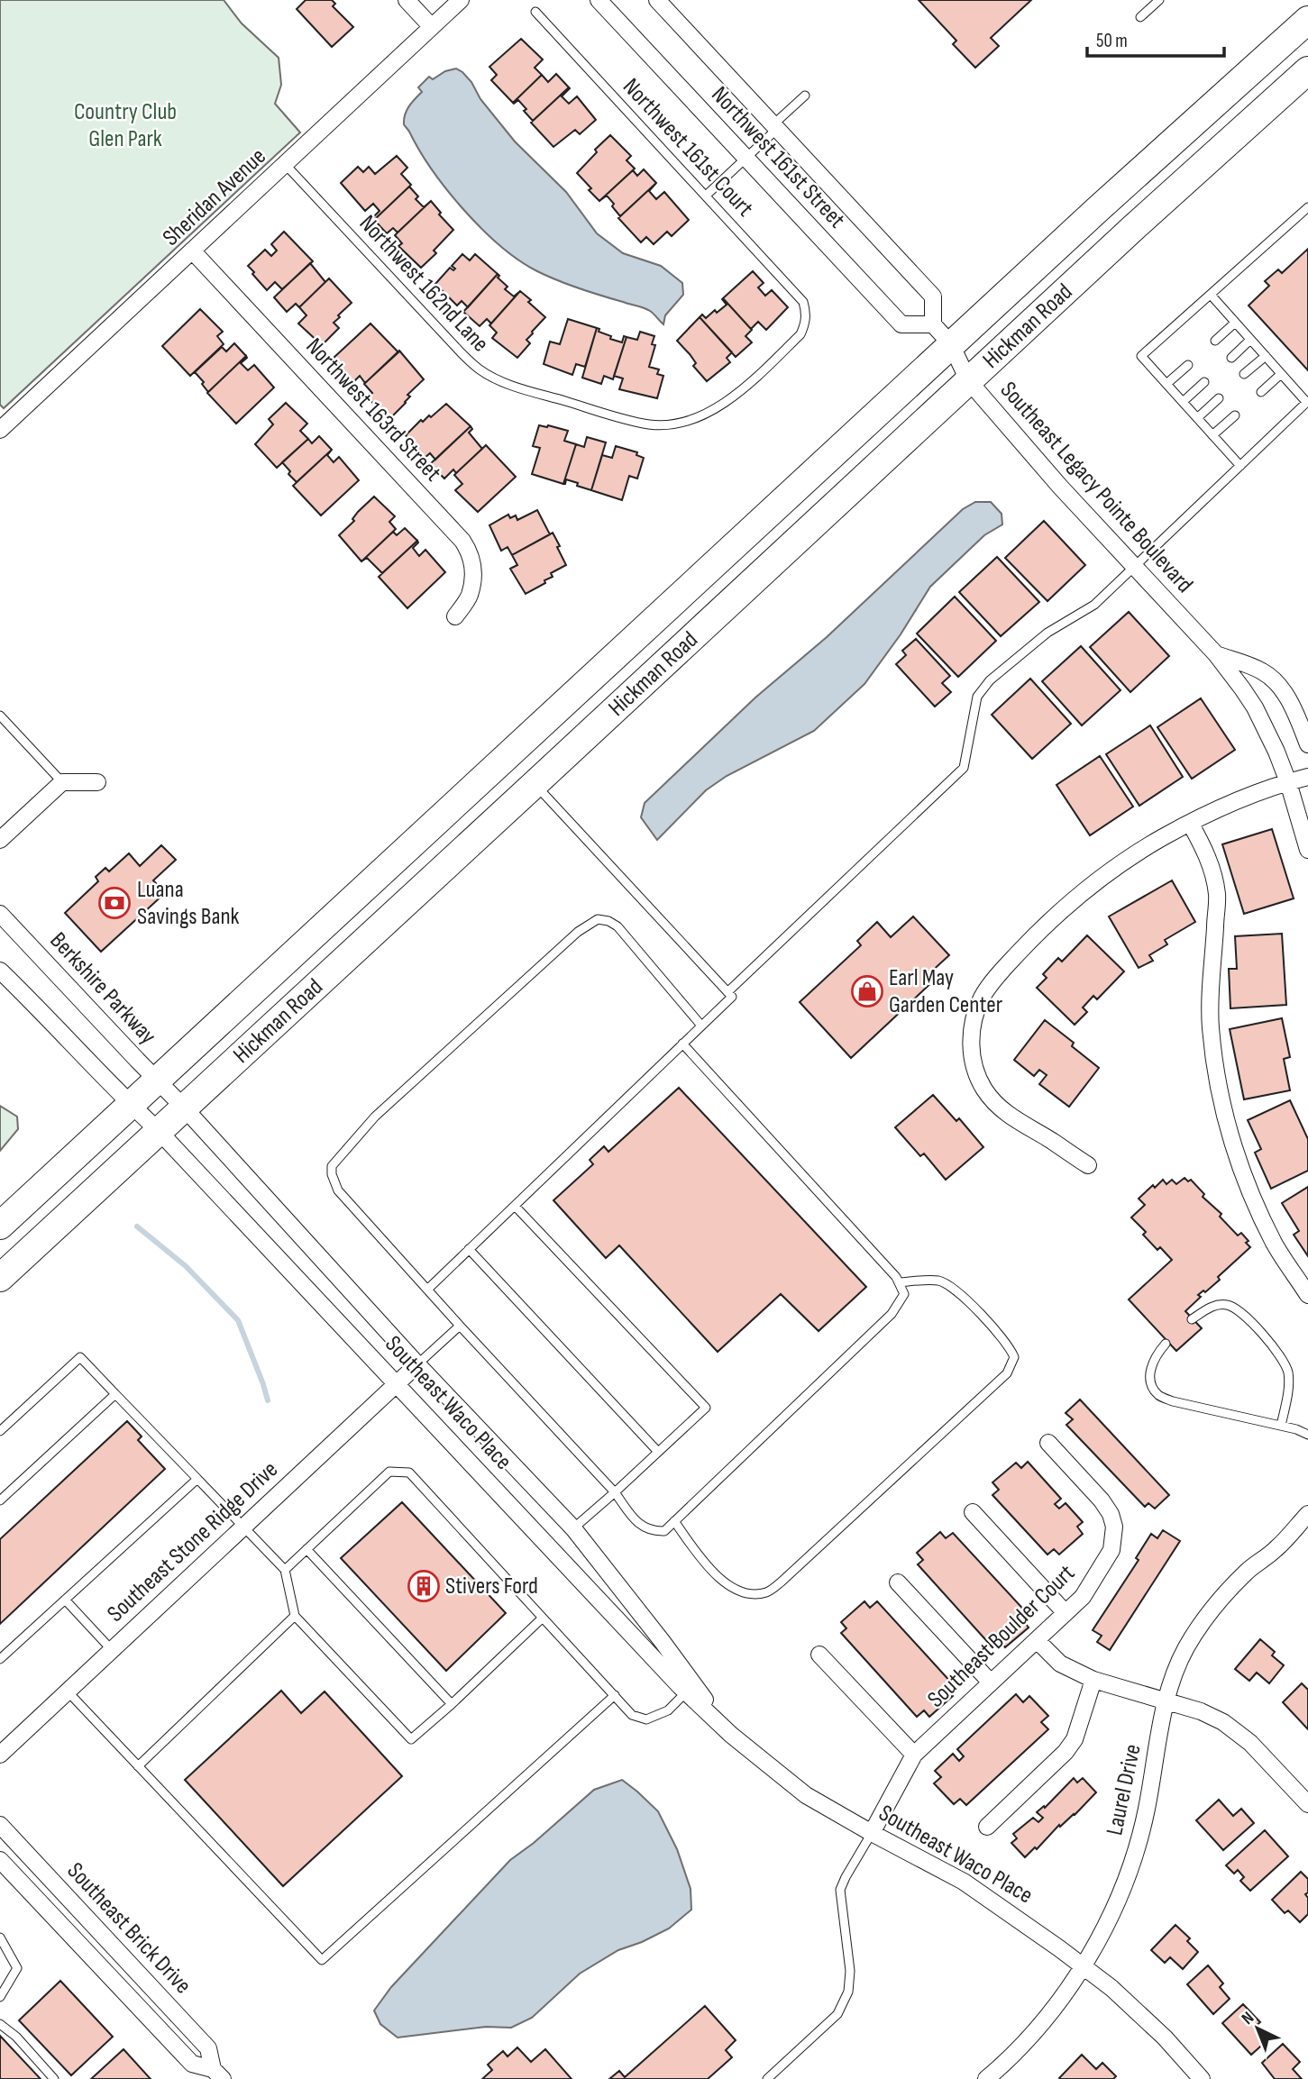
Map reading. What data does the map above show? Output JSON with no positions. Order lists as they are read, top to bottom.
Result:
{
  "streets": {
    "highway": ["Hickman Road"],
    "street": [
      "Northwest 161st Street",
      "Sheridan Avenue",
      "Northwest 163rd Street",
      "Southeast Legacy Pointe Boulevard",
      "Berkshire Parkway",
      "Southeast Waco Place",
      "Southeast Stone Ridge Drive",
      "Southeast Boulder Court",
      "Laurel Drive",
      "Southeast Brick Drive"
    ],
    "lane": ["Northwest 161st Court", "Northwest 162nd Lane"]
  },
  "crossings": [
    ["Northwest 161st Court", "Northwest 162nd Lane"],
    ["Sheridan Avenue", "Northwest 162nd Lane"],
    ["Sheridan Avenue", "Northwest 163rd Street"],
    ["Hickman Road", "Southeast Legacy Pointe Boulevard"],
    ["Hickman Road", "Berkshire Parkway"],
    ["Hickman Road", "Southeast Waco Place"],
    ["Berkshire Parkway", "Southeast Waco Place"],
    ["Southeast Waco Place", "Southeast Stone Ridge Drive"],
    ["Southeast Waco Place", "Southeast Boulder Court"],
    ["Southeast Waco Place", "Laurel Drive"]
  ],
  "parks": ["Country Club Glen Park"],
  "places": {
    "bank": ["Luana Savings Bank"],
    "shop": ["Earl May Garden Center"],
    "building": ["Stivers Ford"]
  },
  "scale_bar": "50 m",
  "north": "top left"
}
